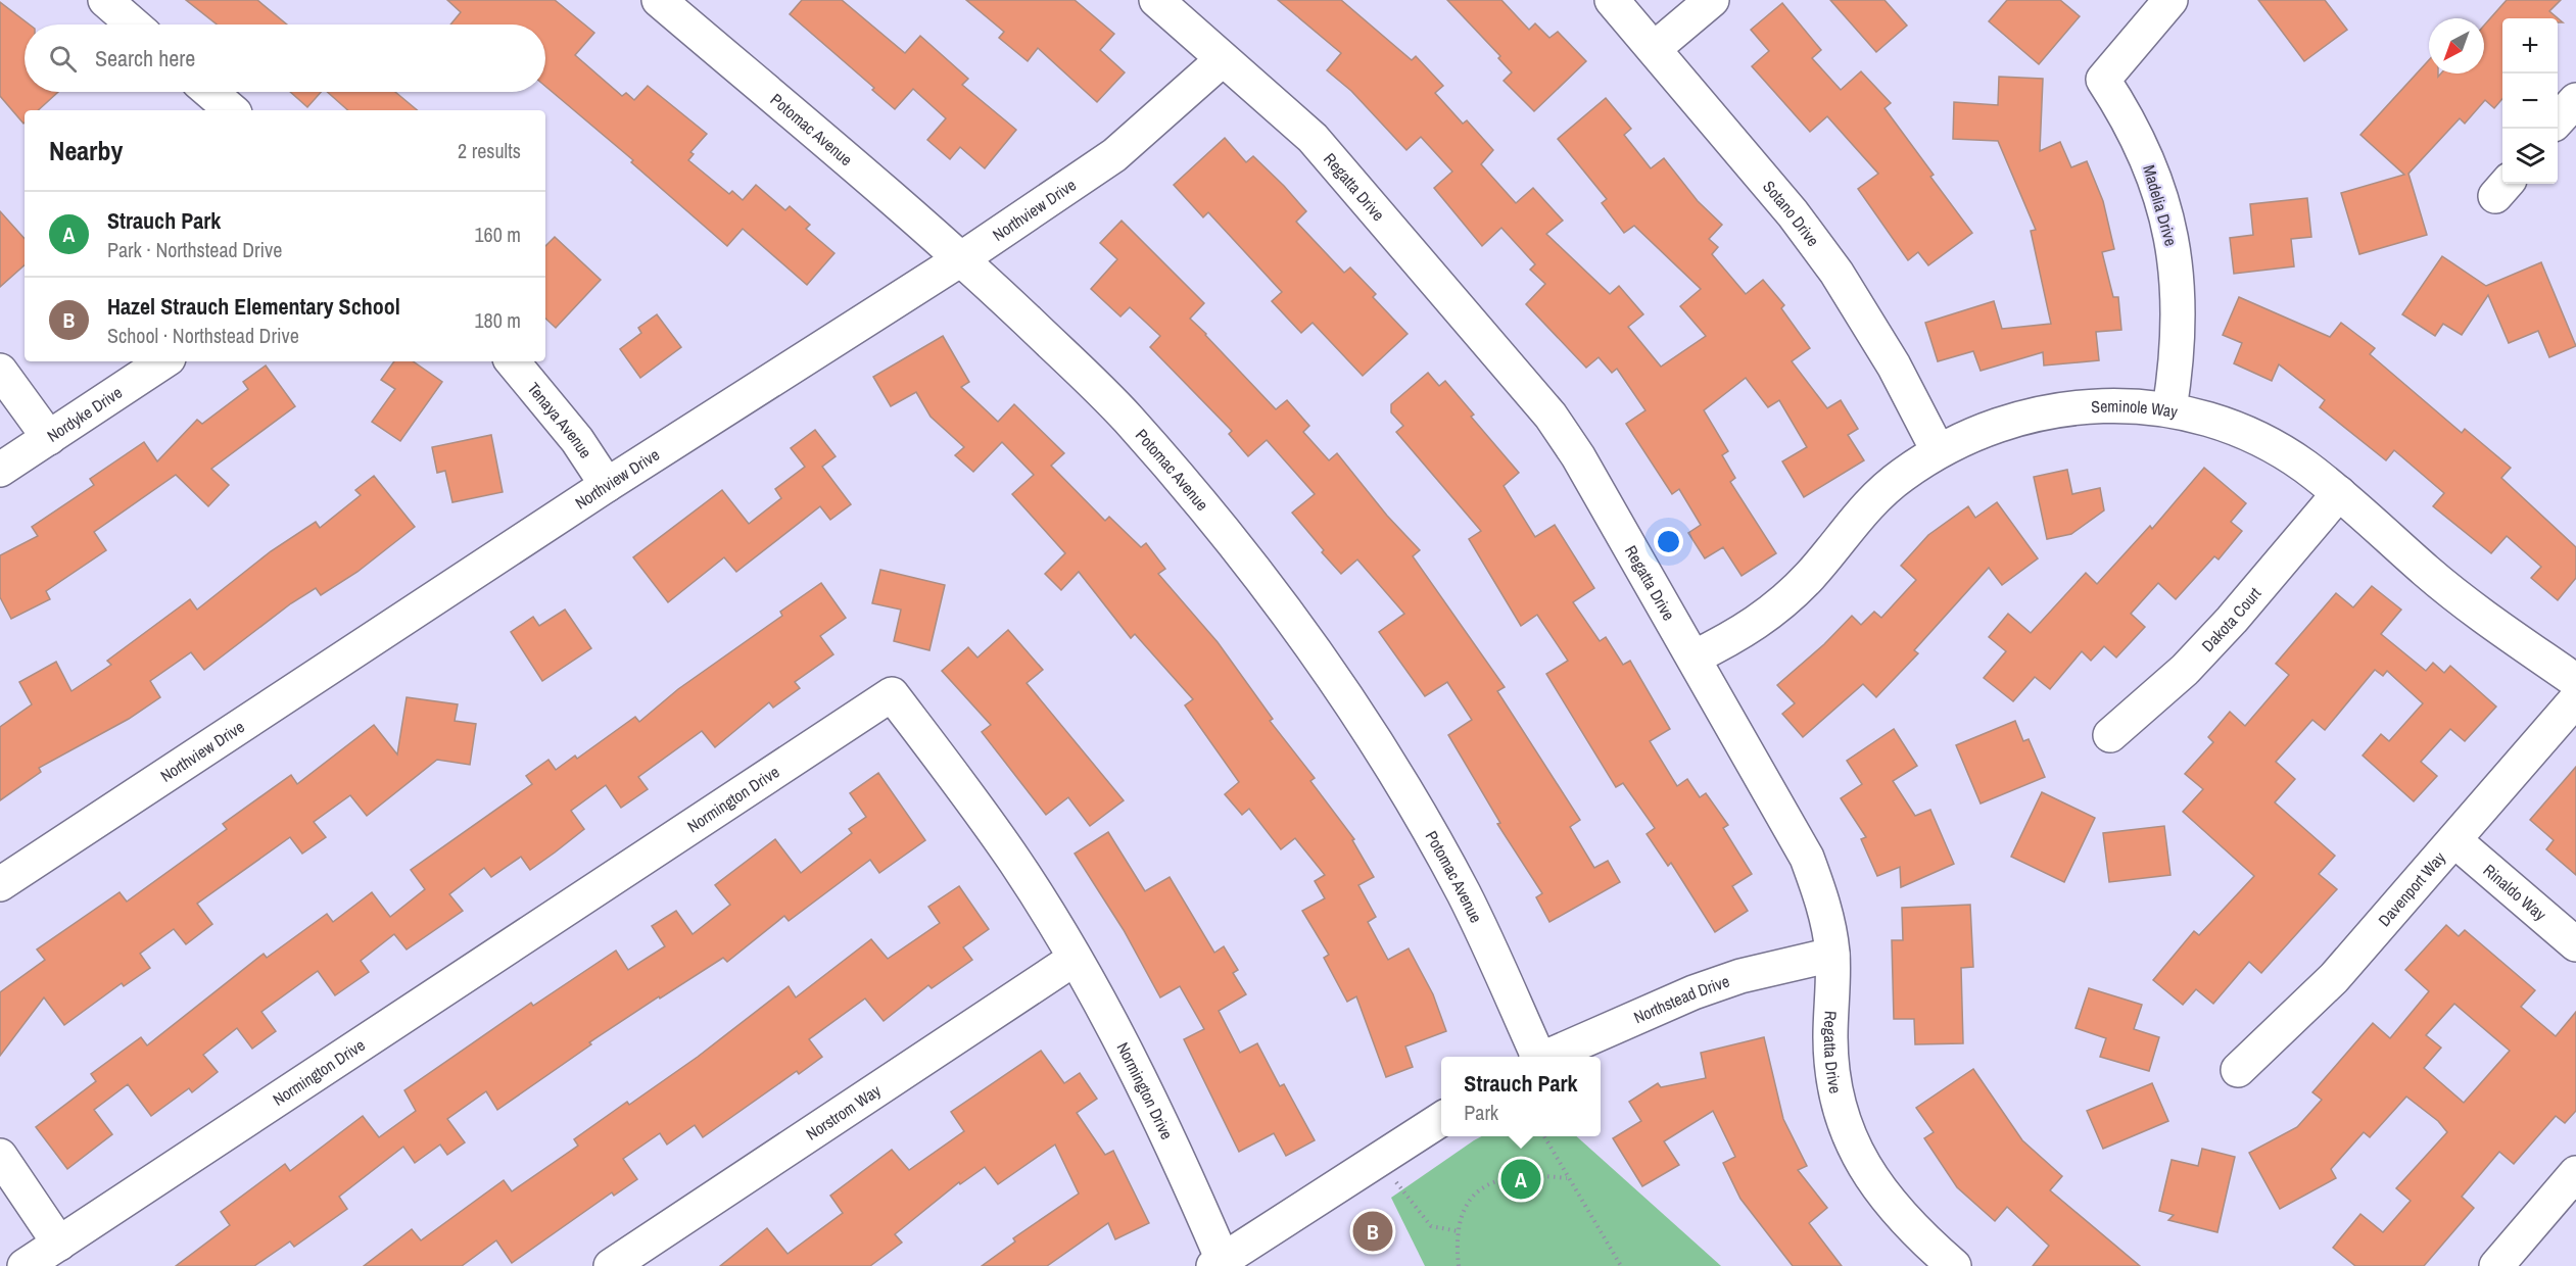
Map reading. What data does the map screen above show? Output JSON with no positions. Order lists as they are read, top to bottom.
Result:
{
  "streets": {
    "street": [
      "Potomac Avenue",
      "Regatta Drive",
      "Madelia Drive",
      "Northview Drive",
      "Sotano Drive",
      "Seminole Way",
      "Nordyke Drive",
      "Tenaya Avenue",
      "Dakota Court",
      "Normington Drive",
      "Davenport Way",
      "Rinaldo Way",
      "Northstead Drive",
      "Norstrom Way"
    ]
  },
  "crossings": [
    ["Potomac Avenue", "Northview Drive"],
    ["Regatta Drive", "Northview Drive"],
    ["Regatta Drive", "Seminole Way"],
    ["Regatta Drive", "Northstead Drive"],
    ["Madelia Drive", "Seminole Way"],
    ["Northview Drive", "Tenaya Avenue"],
    ["Sotano Drive", "Seminole Way"],
    ["Seminole Way", "Dakota Court"],
    ["Normington Drive", "Norstrom Way"],
    ["Davenport Way", "Rinaldo Way"]
  ],
  "north": "bottom left",
  "page": {
    "map_buttons": ["+", "−"],
    "search": "Search here",
    "heading": ["Nearby", "2 results"],
    "list": [
      {
        "mark": "A",
        "name": "Strauch Park",
        "note": "Park · Northstead Drive",
        "value": "160 m"
      },
      {
        "mark": "B",
        "name": "Hazel Strauch Elementary School",
        "note": "School · Northstead Drive",
        "value": "180 m"
      }
    ],
    "popup": ["Strauch Park", "Park"],
    "pins": ["A", "B"]
  }
}
